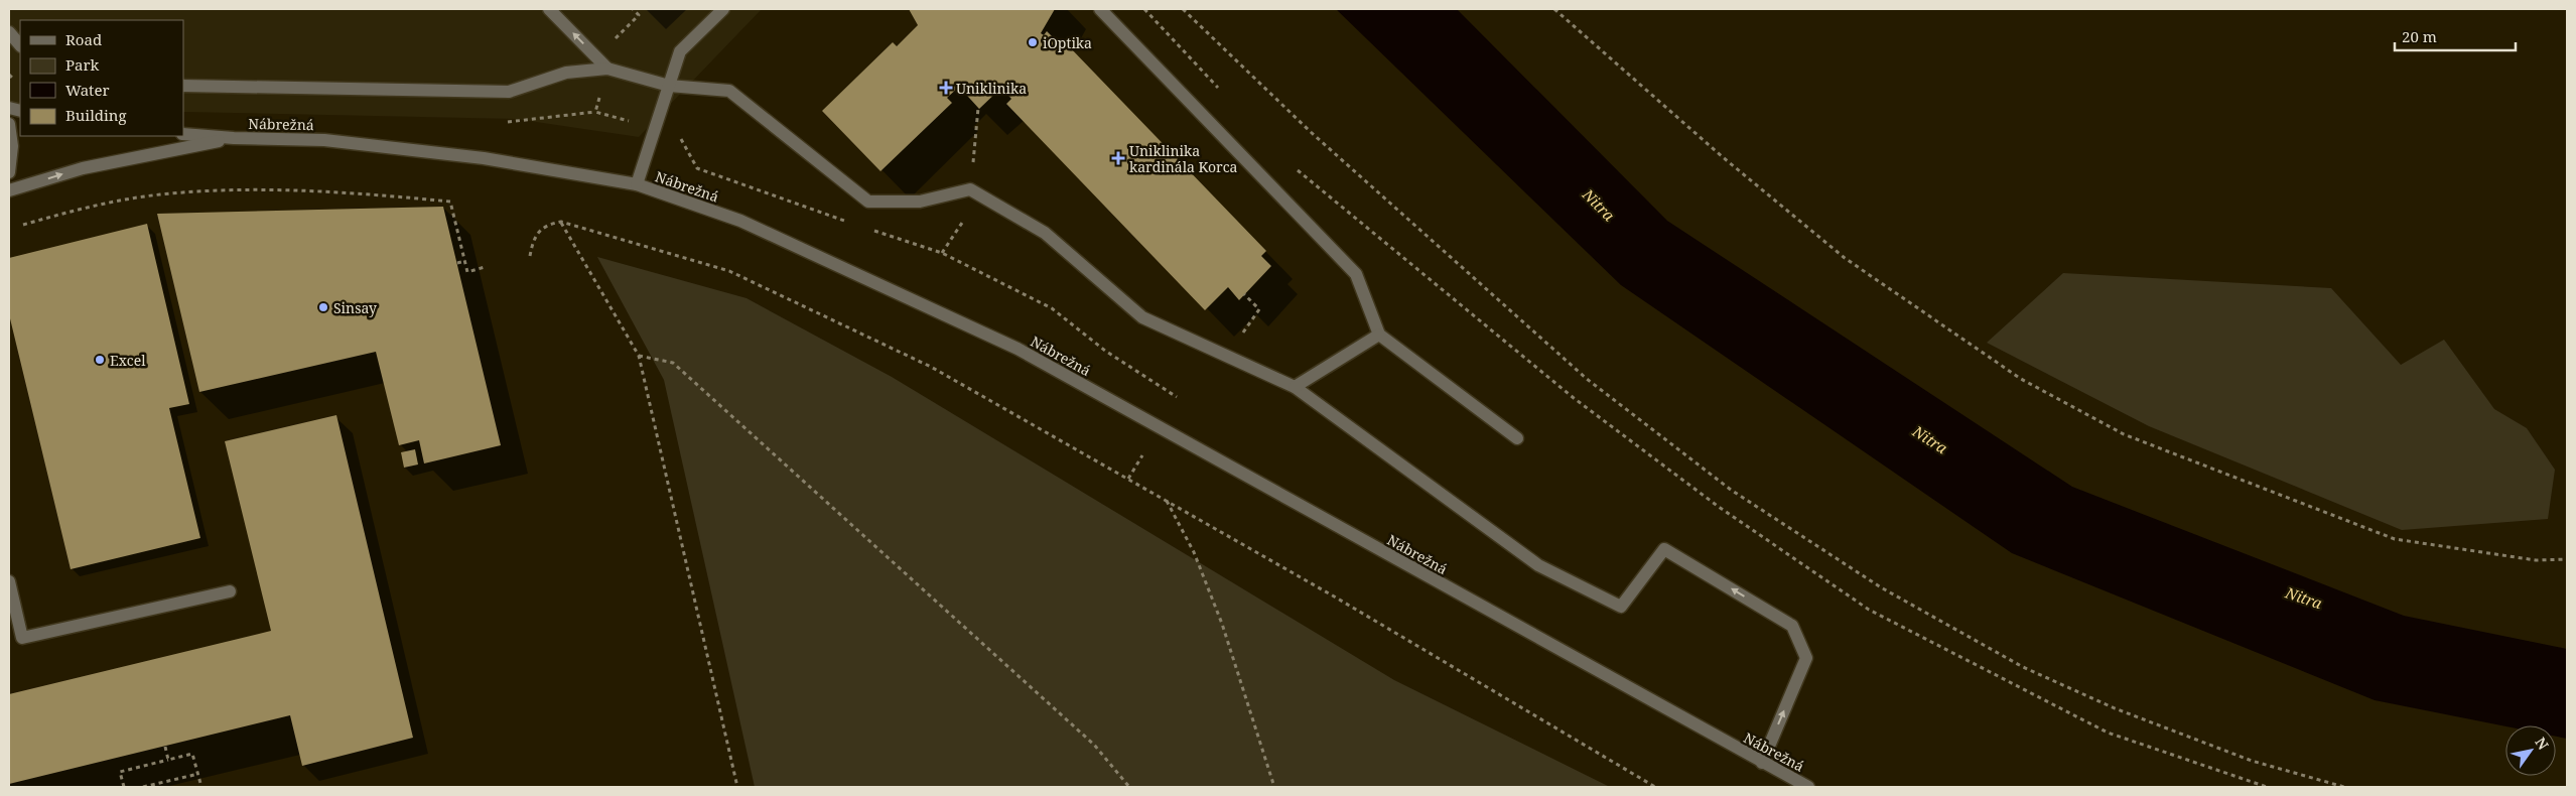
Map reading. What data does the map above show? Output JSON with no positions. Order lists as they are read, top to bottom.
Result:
{
  "streets": {
    "street": ["Nábrežná"]
  },
  "water": ["Nitra"],
  "places": {
    "other": ["iOptika", "Sinsay", "Excel"],
    "health": ["Uniklinika", "Uniklinika kardinála Korca"]
  },
  "legend": [
    "Road",
    "Park",
    "Water",
    "Building"
  ],
  "scale_bar": "20 m",
  "north": "top right"
}
